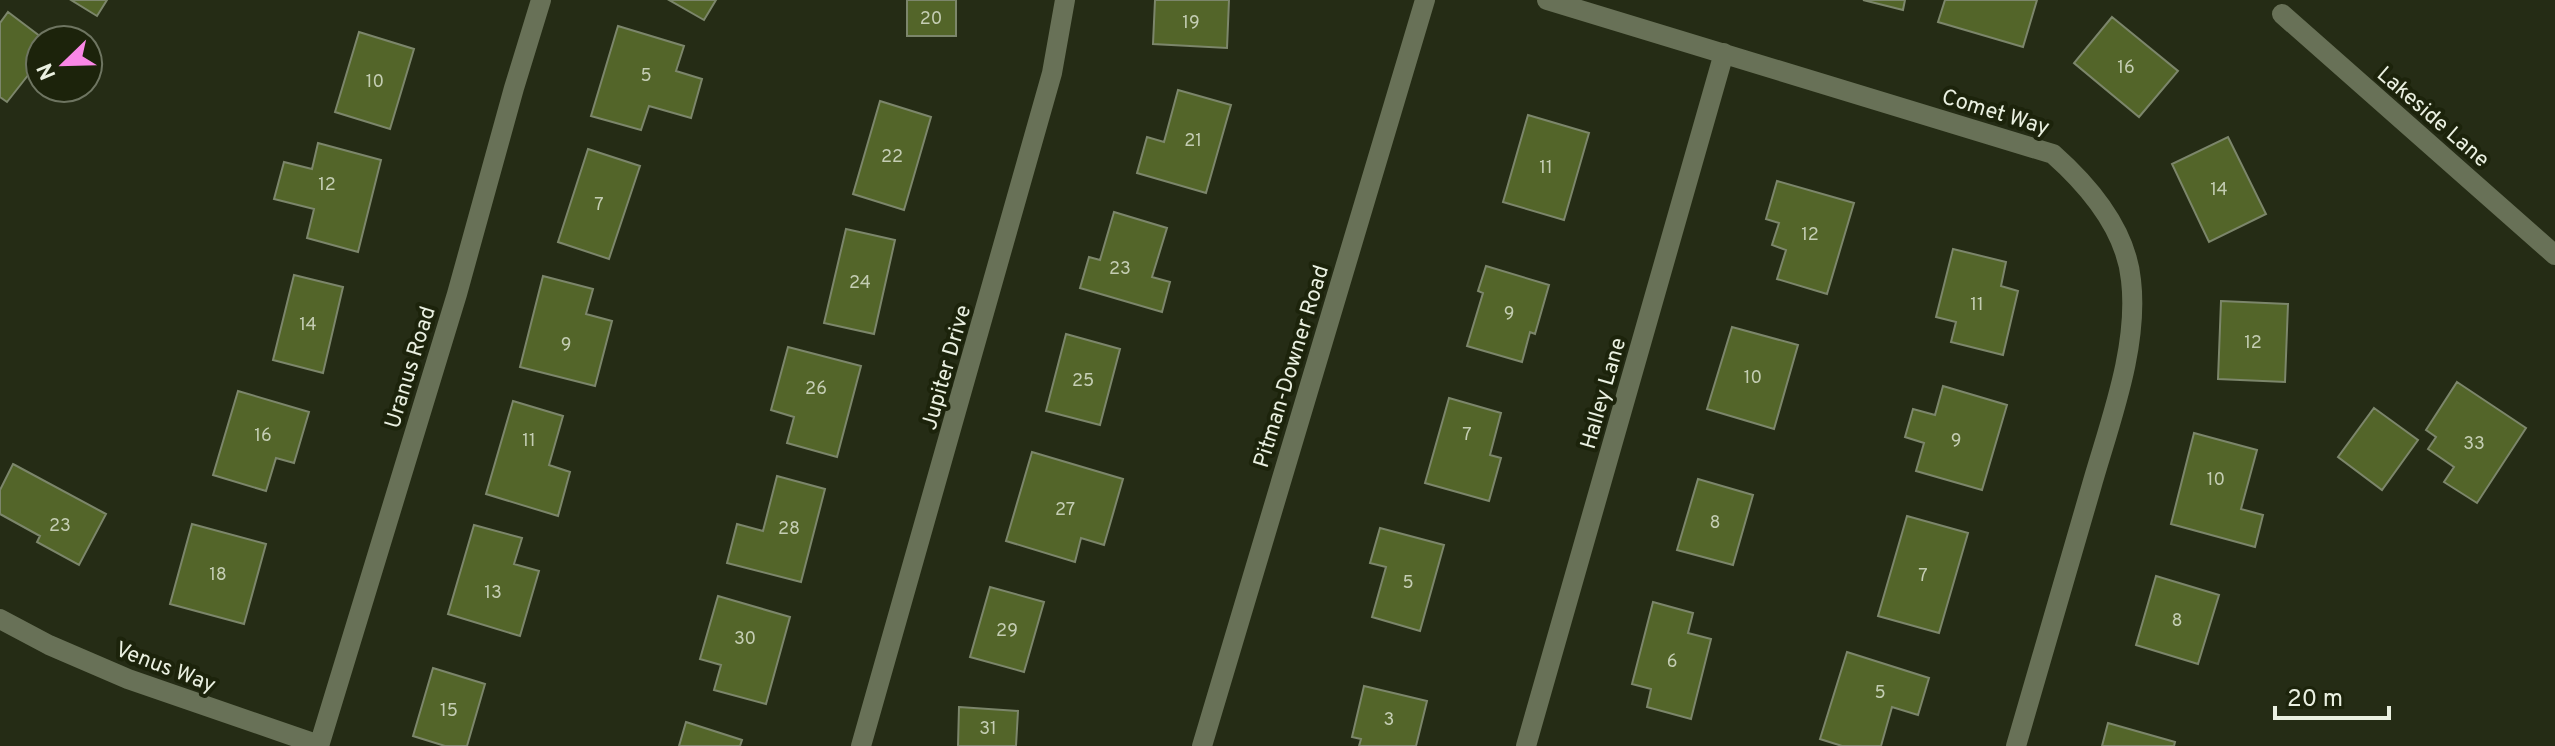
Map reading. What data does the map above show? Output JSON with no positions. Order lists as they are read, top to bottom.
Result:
{
  "streets": {
    "street": [
      "Comet Way",
      "Lakeside Lane",
      "Pitman-Downer Road",
      "Uranus Road",
      "Jupiter Drive",
      "Halley Lane",
      "Venus Way"
    ]
  },
  "crossings": [
    ["Comet Way", "Halley Lane"],
    ["Uranus Road", "Venus Way"]
  ],
  "house_numbers": [
    "20",
    "19",
    "16",
    "5",
    "10",
    "21",
    "22",
    "11",
    "12",
    "14",
    "7",
    "12",
    "23",
    "24",
    "11",
    "9",
    "14",
    "12",
    "9",
    "10",
    "25",
    "26",
    "7",
    "16",
    "11",
    "9",
    "33",
    "10",
    "27",
    "8",
    "23",
    "28",
    "18",
    "7",
    "5",
    "13",
    "8",
    "29",
    "30",
    "6",
    "5",
    "15",
    "3",
    "31"
  ],
  "scale_bar": "20 m",
  "north": "bottom left"
}
